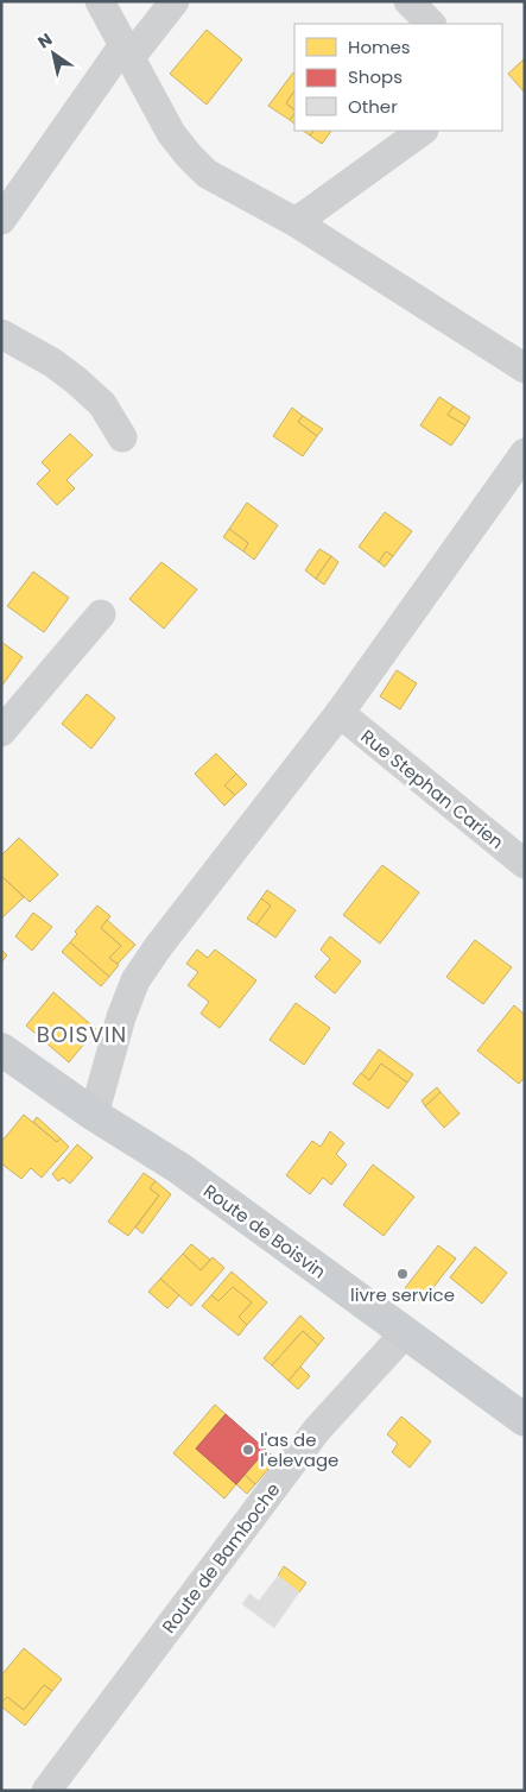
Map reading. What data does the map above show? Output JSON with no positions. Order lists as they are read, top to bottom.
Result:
{
  "streets": {
    "main road": ["Route de Boisvin"],
    "street": ["Rue Stephan Carien", "Route de Bamboche"]
  },
  "crossings": [
    ["Route de Boisvin", "Route de Bamboche"]
  ],
  "districts": ["BOISVIN"],
  "places": ["livre service", "l'as de l'elevage"],
  "legend": ["Homes", "Shops", "Other"],
  "north": "top left"
}
